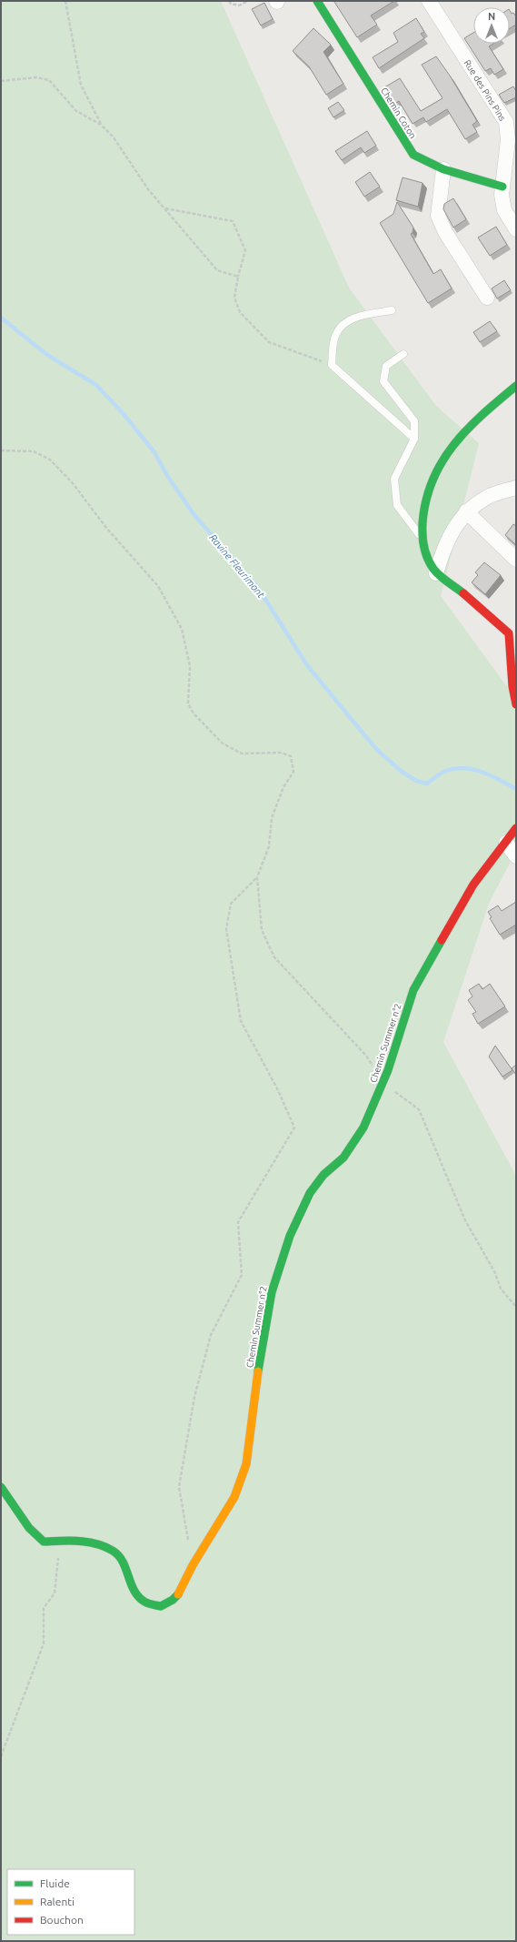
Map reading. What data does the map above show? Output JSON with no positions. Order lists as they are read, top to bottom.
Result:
{
  "streets": {
    "street": ["Rue des Pins Pins", "Chemin Coton", "Chemin Summer n°2"]
  },
  "crossings": [
    ["Rue des Pins Pins", "Chemin Coton"]
  ],
  "water": ["Ravine Fleurimont"],
  "legend": ["Fluide", "Ralenti", "Bouchon"],
  "north": "top"
}
